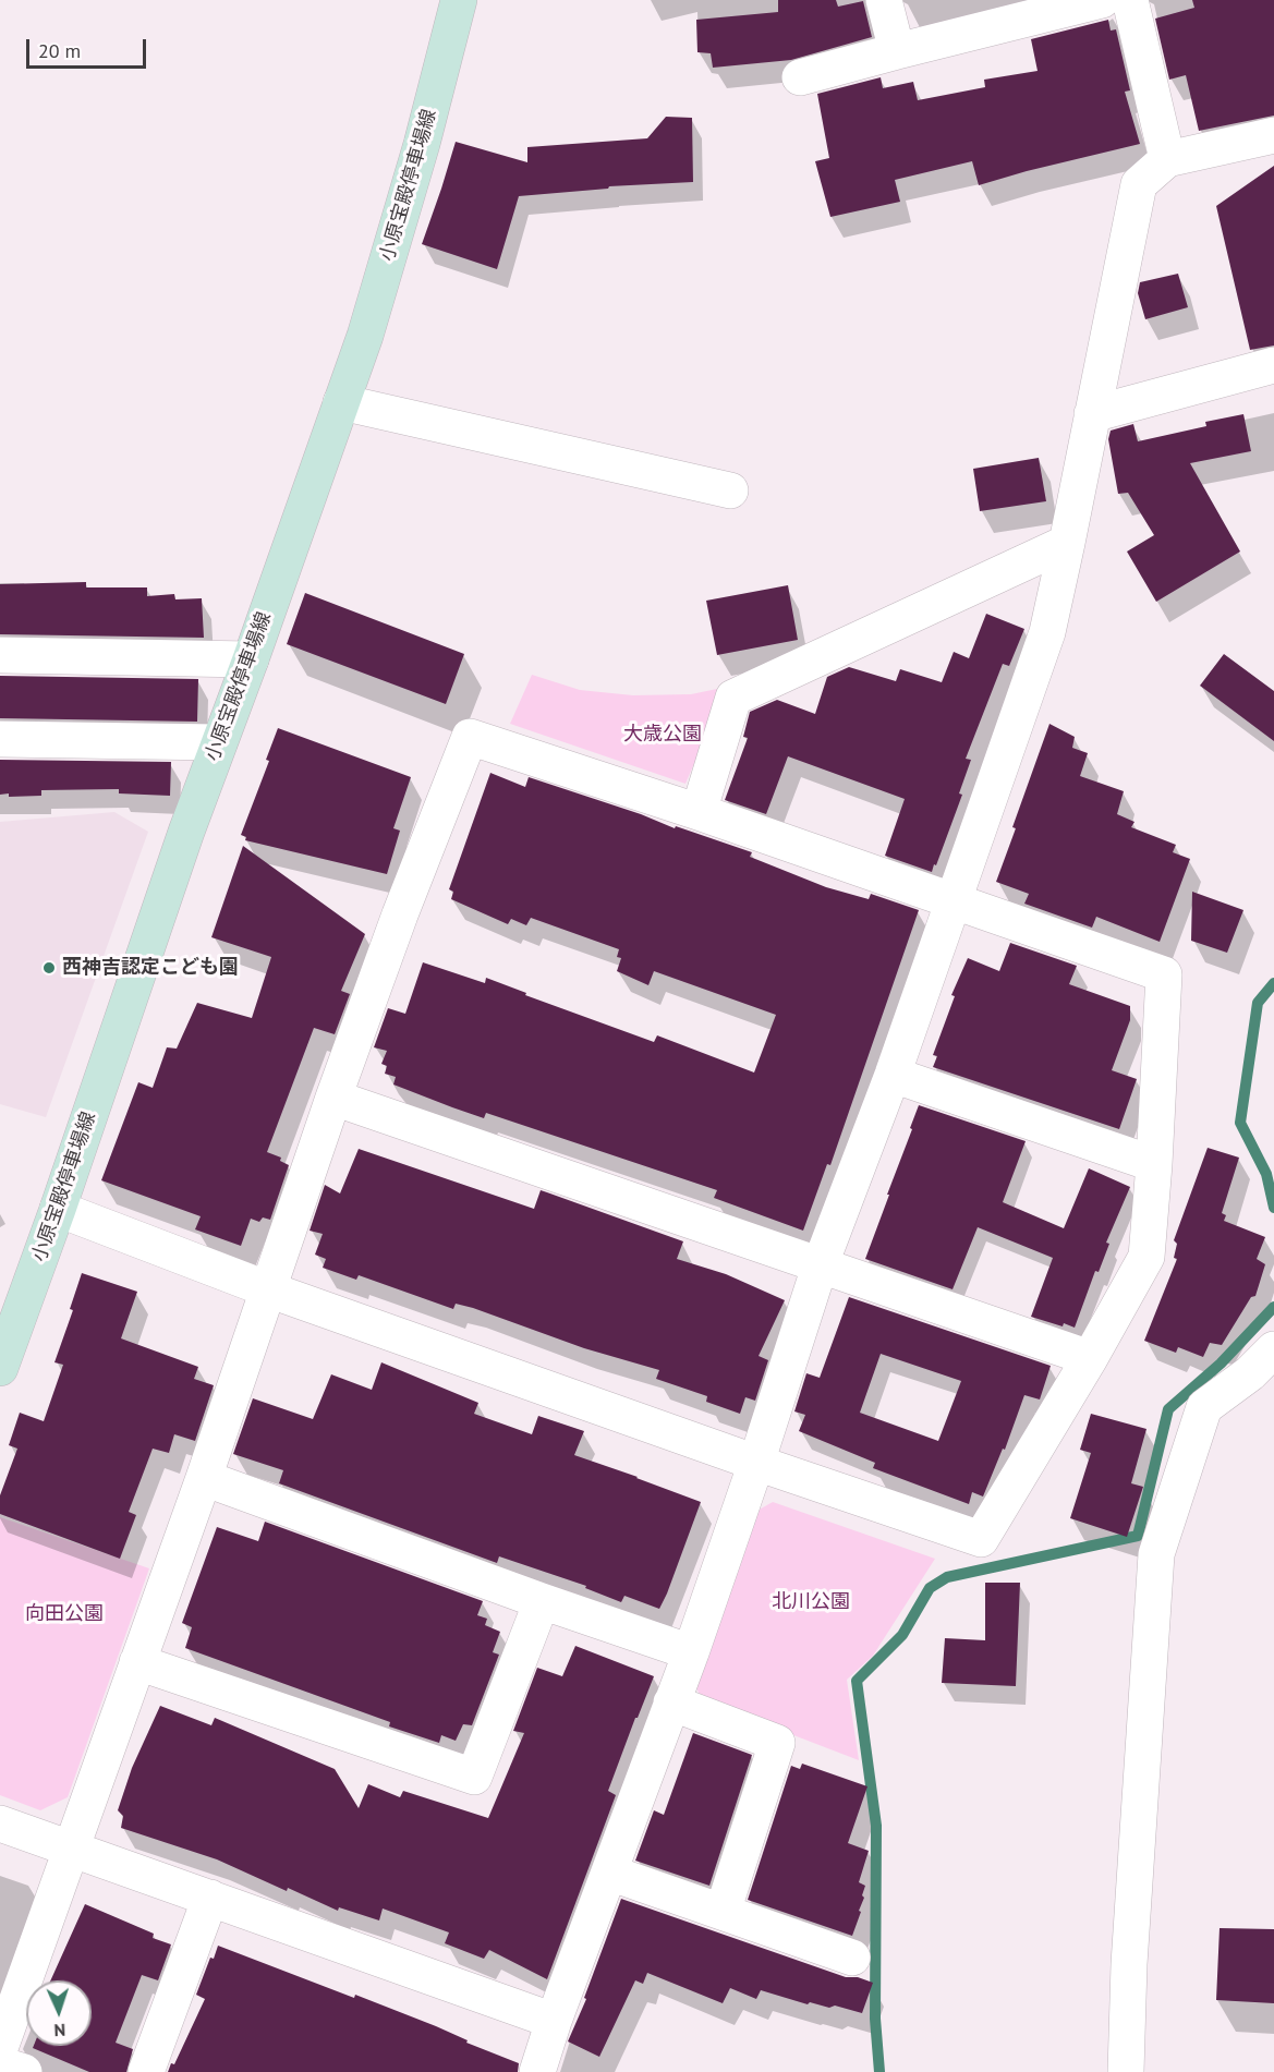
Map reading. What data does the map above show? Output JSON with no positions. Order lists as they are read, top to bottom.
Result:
{
  "streets": {
    "main road": ["小原宝殿停車場線"]
  },
  "parks": ["大歳公園", "北川公園", "向田公園"],
  "places": ["西神吉認定こども園"],
  "scale_bar": "20 m",
  "north": "bottom"
}
